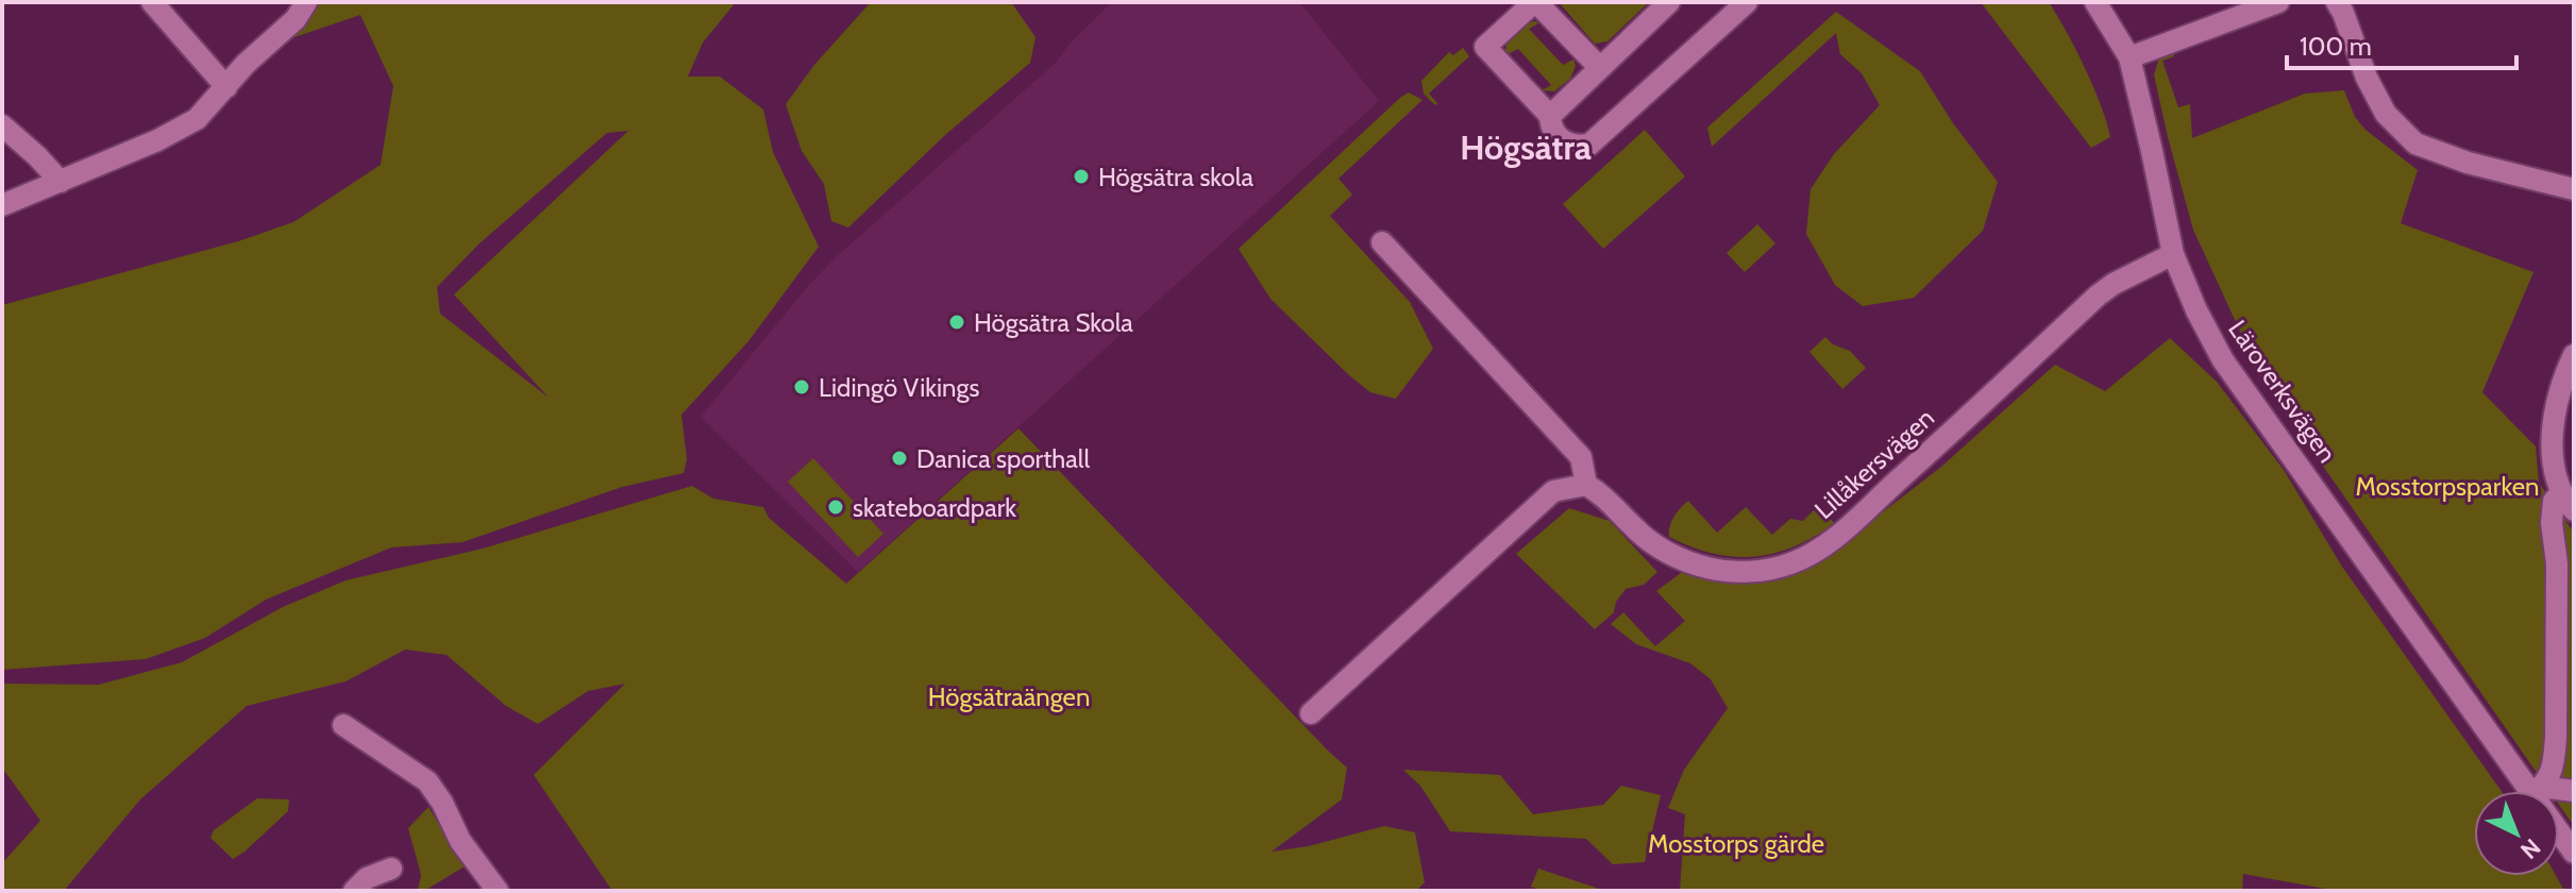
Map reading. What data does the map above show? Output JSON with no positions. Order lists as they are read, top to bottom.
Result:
{
  "streets": {
    "street": ["Läroverksvägen", "Lillåkersvägen"]
  },
  "crossings": [
    ["Läroverksvägen", "Lillåkersvägen"]
  ],
  "districts": ["Högsätra"],
  "parks": ["Mosstorpsparken", "Högsätraängen", "Mosstorps gärde"],
  "places": [
    "Högsätra skola",
    "Högsätra Skola",
    "Lidingö Vikings",
    "Danica sporthall",
    "skateboardpark"
  ],
  "scale_bar": "100 m",
  "north": "bottom right"
}
